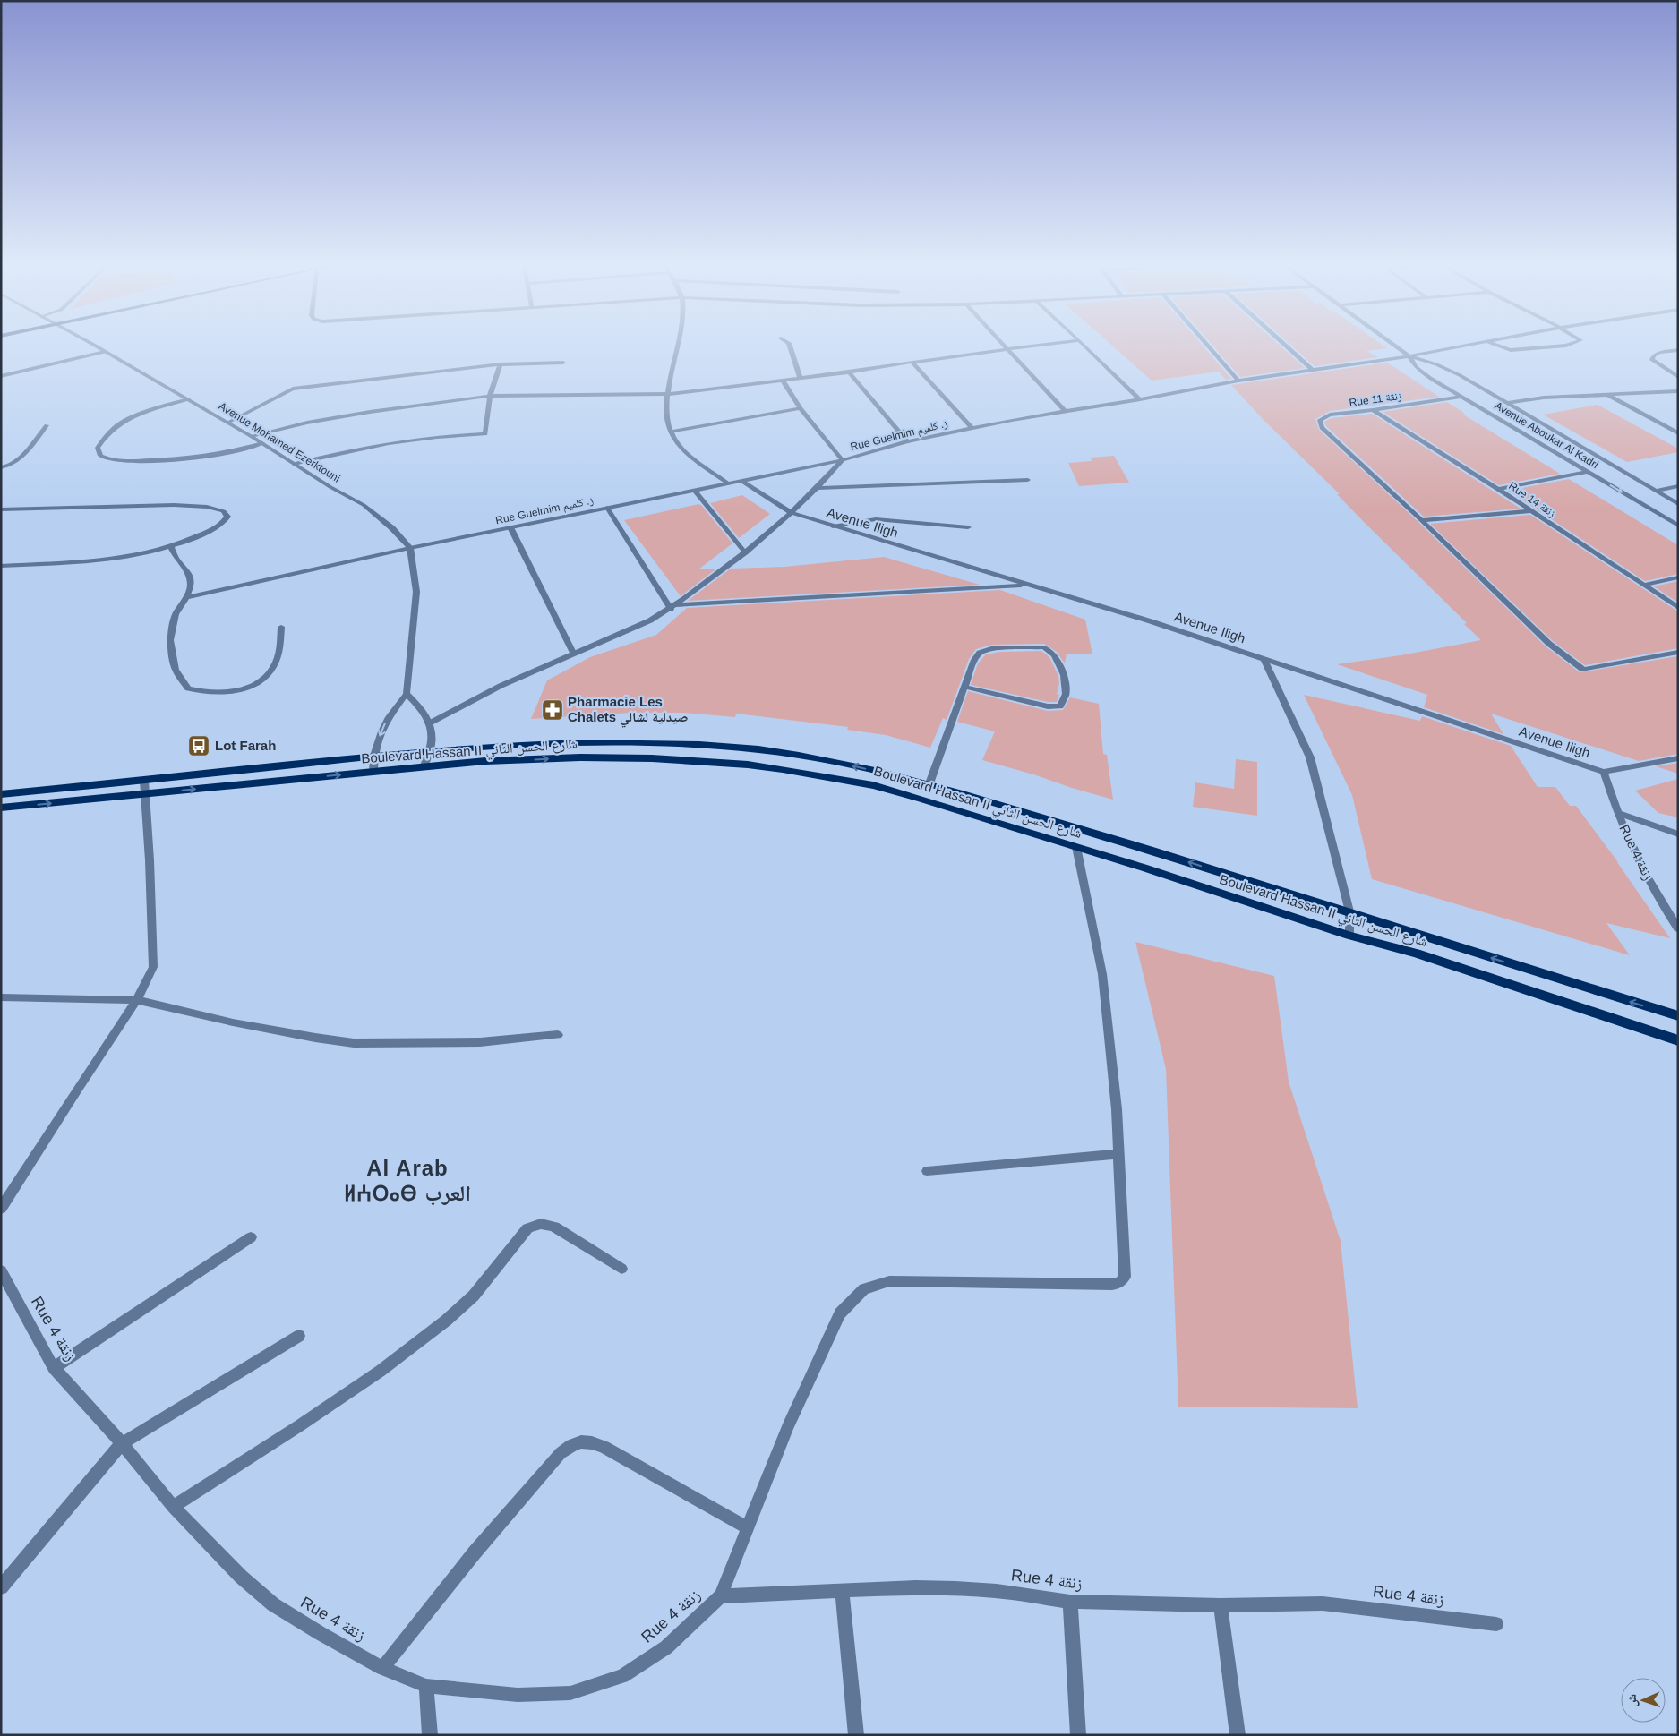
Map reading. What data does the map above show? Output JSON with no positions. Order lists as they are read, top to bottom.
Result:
{
  "streets": {
    "main road": ["Boulevard Hassan II شارع الحسن الثاني"],
    "street": [
      "Rue 11 زنقة",
      "Rue Guelmim ز. كلميم",
      "Avenue Aboukar Al Kadri",
      "Avenue Mohamed Ezerktouni",
      "Rue 14 زنقة",
      "Avenue Iligh",
      "Rue 4 زنقة"
    ]
  },
  "crossings": [
    ["Rue 11 زنقة", "Avenue Aboukar Al Kadri"],
    ["Rue 11 زنقة", "Rue 14 زنقة"],
    ["Rue Guelmim ز. كلميم", "Avenue Aboukar Al Kadri"],
    ["Rue Guelmim ز. كلميم", "Avenue Mohamed Ezerktouni"],
    ["Rue Guelmim ز. كلميم", "Avenue Iligh"],
    ["Avenue Iligh", "Rue 4 زنقة"]
  ],
  "districts": ["Al Arab ⵍⵄⵔⴰⴱ العرب"],
  "places": {
    "pharmacy": ["Pharmacie Les Chalets صيدلية لشالي"],
    "bus stop": ["Lot Farah"]
  },
  "north": "left"
}
